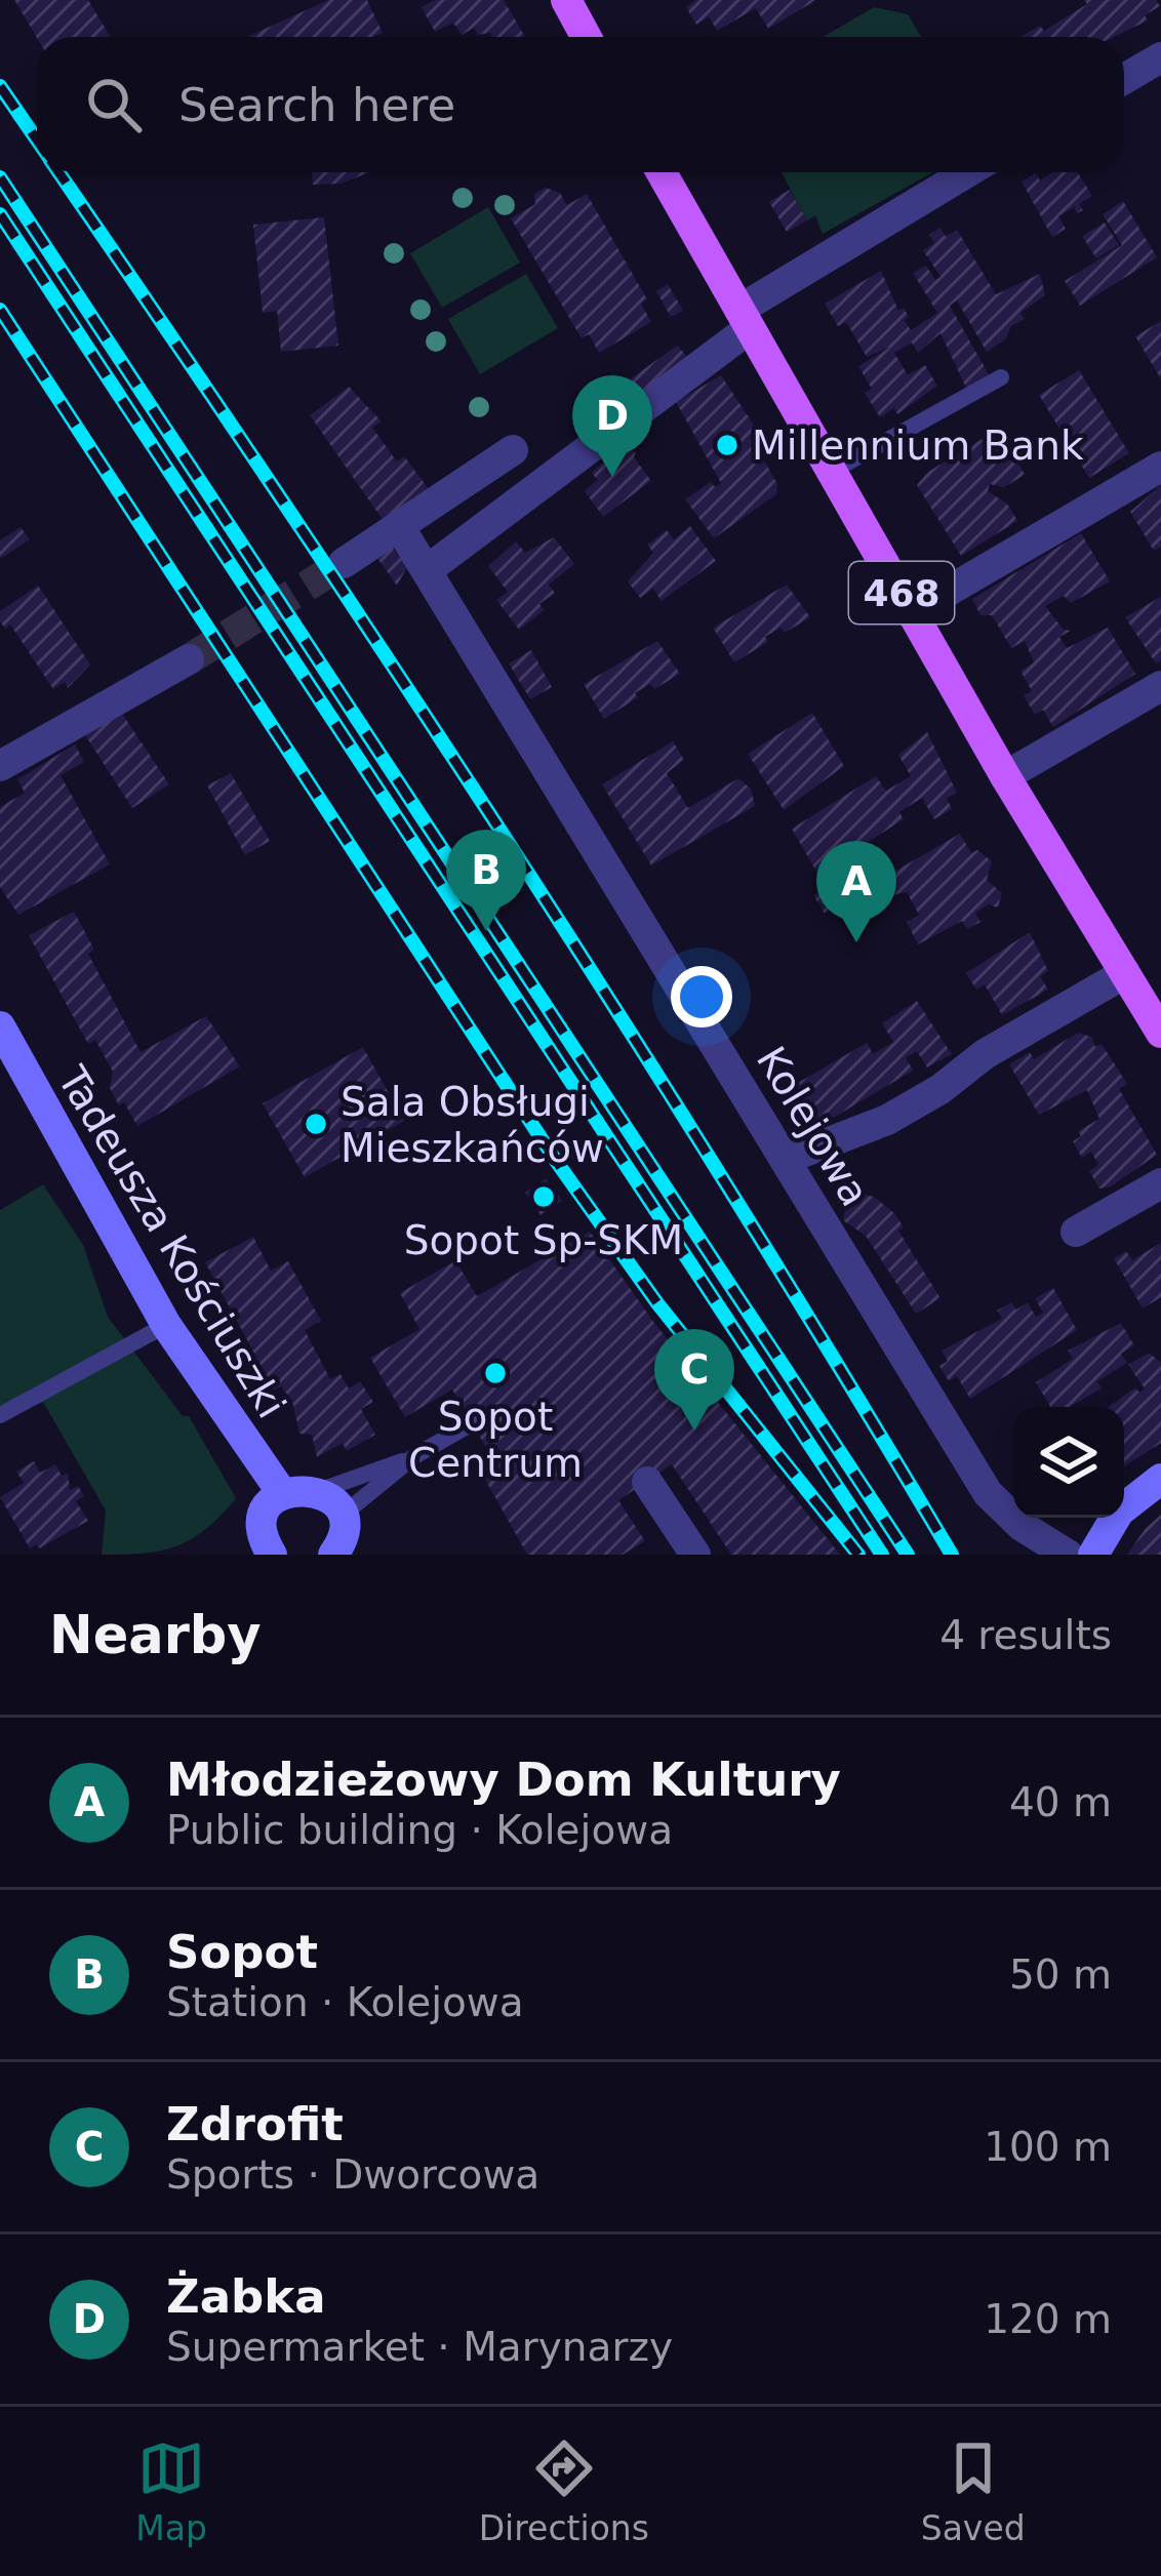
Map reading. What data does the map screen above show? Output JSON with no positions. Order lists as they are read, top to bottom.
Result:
{
  "streets": {
    "main road": ["468"],
    "street": ["Kolejowa", "Tadeusza Kościuszki"]
  },
  "places": [
    "Millennium Bank",
    "Sala Obsługi Mieszkańców",
    "Sopot Sp-SKM",
    "Sopot Centrum"
  ],
  "page": {
    "search": "Search here",
    "pins": [
      "D",
      "B",
      "A",
      "C"
    ],
    "heading": ["Nearby", "4 results"],
    "list": [
      {
        "mark": "A",
        "name": "Młodzieżowy Dom Kultury",
        "note": "Public building · Kolejowa",
        "value": "40 m"
      },
      {
        "mark": "B",
        "name": "Sopot",
        "note": "Station · Kolejowa",
        "value": "50 m"
      },
      {
        "mark": "C",
        "name": "Zdrofit",
        "note": "Sports · Dworcowa",
        "value": "100 m"
      },
      {
        "mark": "D",
        "name": "Żabka",
        "note": "Supermarket · Marynarzy",
        "value": "120 m"
      }
    ],
    "nav": ["Map", "Directions", "Saved"]
  }
}
